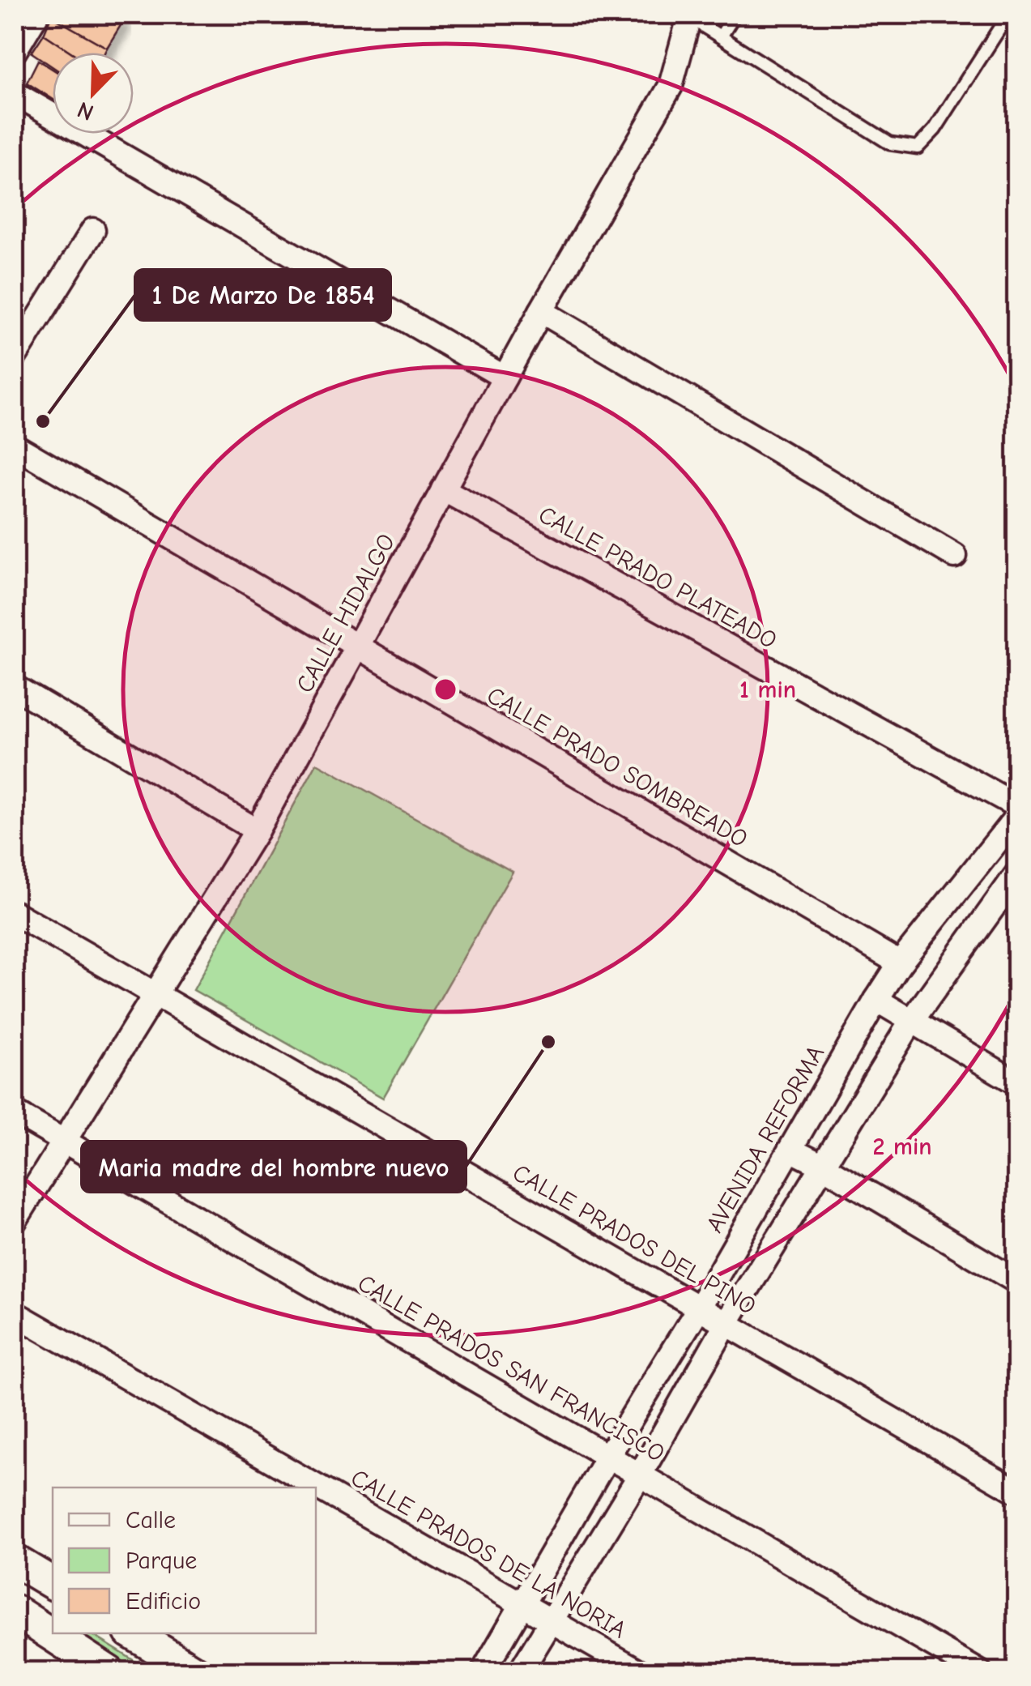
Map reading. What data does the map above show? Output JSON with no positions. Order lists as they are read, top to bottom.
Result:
{
  "streets": {
    "street": [
      "CALLE PRADO PLATEADO",
      "CALLE HIDALGO",
      "CALLE PRADO SOMBREADO",
      "AVENIDA REFORMA",
      "CALLE PRADOS DEL PINO",
      "CALLE PRADOS SAN FRANCISCO",
      "CALLE PRADOS DE LA NORIA"
    ]
  },
  "crossings": [
    ["CALLE PRADO PLATEADO", "CALLE HIDALGO"],
    ["CALLE HIDALGO", "CALLE PRADO SOMBREADO"],
    ["CALLE HIDALGO", "CALLE PRADOS DEL PINO"],
    ["CALLE HIDALGO", "CALLE PRADOS SAN FRANCISCO"],
    ["CALLE PRADO SOMBREADO", "AVENIDA REFORMA"],
    ["AVENIDA REFORMA", "CALLE PRADOS DEL PINO"],
    ["AVENIDA REFORMA", "CALLE PRADOS SAN FRANCISCO"],
    ["AVENIDA REFORMA", "CALLE PRADOS DE LA NORIA"]
  ],
  "places": ["1 De Marzo De 1854", "Maria madre del hombre nuevo"],
  "legend": ["Calle", "Parque", "Edificio"],
  "north": "bottom left",
  "rings": ["1 min", "2 min"]
}
